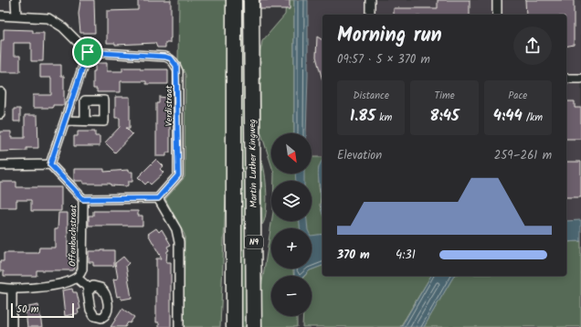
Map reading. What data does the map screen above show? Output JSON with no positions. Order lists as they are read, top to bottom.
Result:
{
  "streets": {
    "highway": ["Martin Luther Kingweg", "N9"],
    "street": ["Verdistraat", "Offenbachstraat"]
  },
  "crossings": [
    ["Martin Luther Kingweg", "N9"]
  ],
  "scale_bar": "50 m",
  "north": "bottom right",
  "page": {
    "heading": ["Morning run", "09:57 · 5 × 370 m"],
    "stats": [
      ["Distance", "1.85 km"],
      ["Time", "8:45"],
      ["Pace", "4:44 /km"]
    ],
    "map_buttons": ["+", "−"],
    "chart": ["Elevation", "259–261 m"],
    "list": [
      {
        "name": "370 m",
        "note": "4:31"
      }
    ],
    "scale": "50 m"
  }
}
